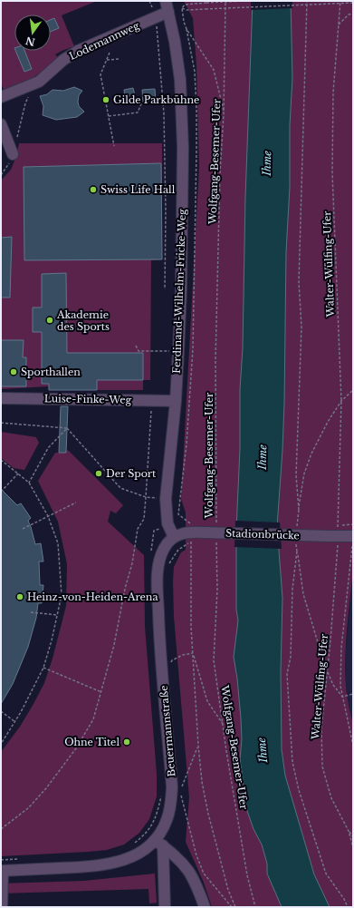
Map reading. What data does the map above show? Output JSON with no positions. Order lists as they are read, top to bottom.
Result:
{
  "streets": {
    "street": [
      "Lodemannweg",
      "Ferdinand-Wilhelm-Fricke-Weg",
      "Luise-Finke-Weg",
      "Stadionbrücke",
      "Beuermannstraße"
    ],
    "path": ["Wolfgang-Besemer-Ufer", "Walter-Wülfing-Ufer"]
  },
  "crossings": [
    ["Lodemannweg", "Ferdinand-Wilhelm-Fricke-Weg"],
    ["Ferdinand-Wilhelm-Fricke-Weg", "Luise-Finke-Weg"],
    ["Ferdinand-Wilhelm-Fricke-Weg", "Stadionbrücke"],
    ["Ferdinand-Wilhelm-Fricke-Weg", "Beuermannstraße"],
    ["Stadionbrücke", "Beuermannstraße"]
  ],
  "water": ["Ihme"],
  "places": [
    "Gilde Parkbühne",
    "Swiss Life Hall",
    "Akademie des Sports",
    "Sporthallen",
    "Der Sport",
    "Heinz-von-Heiden-Arena",
    "Ohne Titel"
  ],
  "north": "bottom"
}
